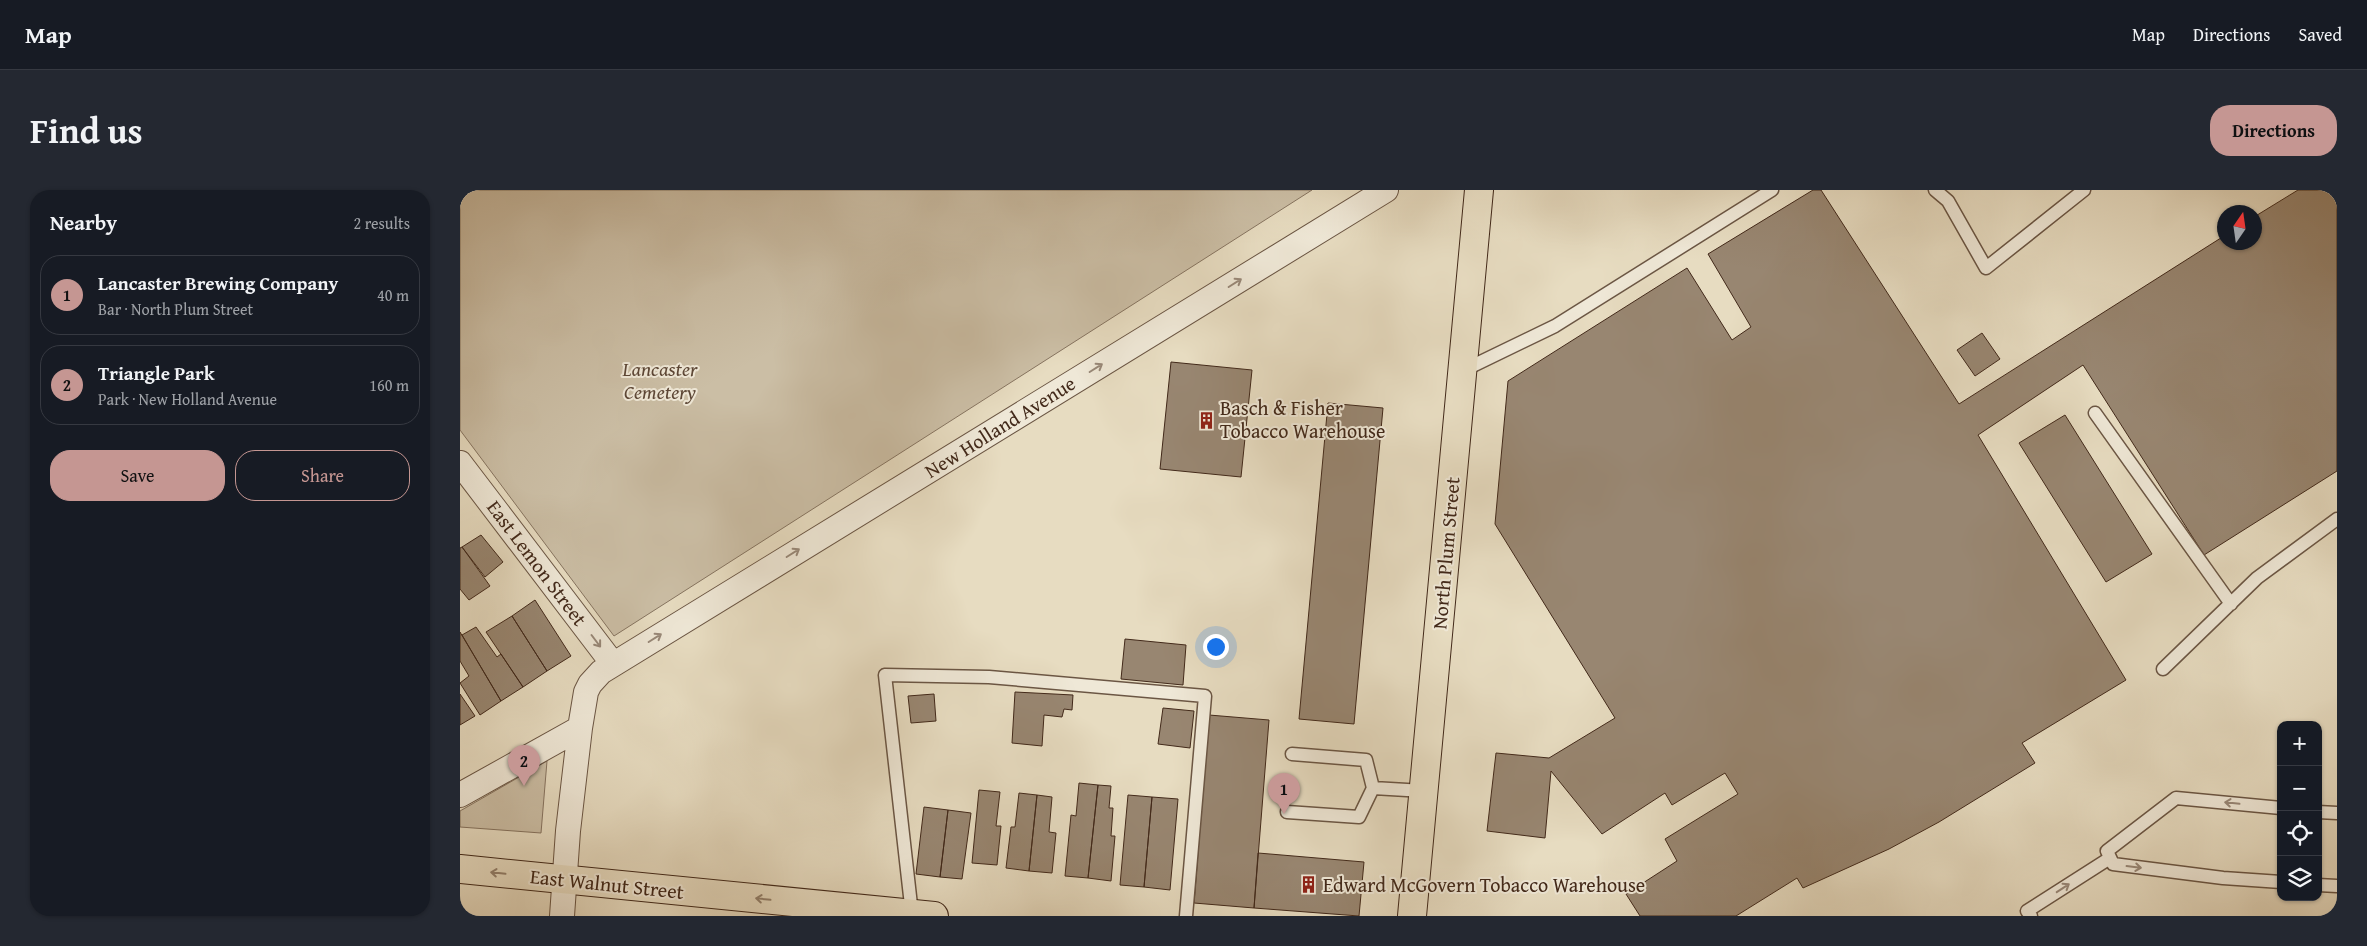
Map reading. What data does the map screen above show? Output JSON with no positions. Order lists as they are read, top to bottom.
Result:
{
  "streets": {
    "main road": ["North Plum Street", "East Walnut Street"],
    "street": ["New Holland Avenue", "East Lemon Street"]
  },
  "crossings": [
    ["New Holland Avenue", "East Lemon Street"],
    ["New Holland Avenue", "East Walnut Street"]
  ],
  "one_way": ["New Holland Avenue", "East Lemon Street", "East Walnut Street"],
  "parks": ["Lancaster Cemetery"],
  "places": {
    "building": ["Basch & Fisher Tobacco Warehouse", "Edward McGovern Tobacco Warehouse"]
  },
  "north": "top",
  "page": {
    "header": "Map",
    "nav": ["Map", "Directions", "Saved"],
    "title": "Find us",
    "buttons": [
      "Directions",
      ["Save", "Share"]
    ],
    "heading": ["Nearby", "2 results"],
    "list": [
      {
        "mark": "1",
        "name": "Lancaster Brewing Company",
        "note": "Bar · North Plum Street",
        "value": "40 m"
      },
      {
        "mark": "2",
        "name": "Triangle Park",
        "note": "Park · New Holland Avenue",
        "value": "160 m"
      }
    ],
    "map_buttons": ["+", "−"],
    "pins": ["2", "1"]
  }
}
